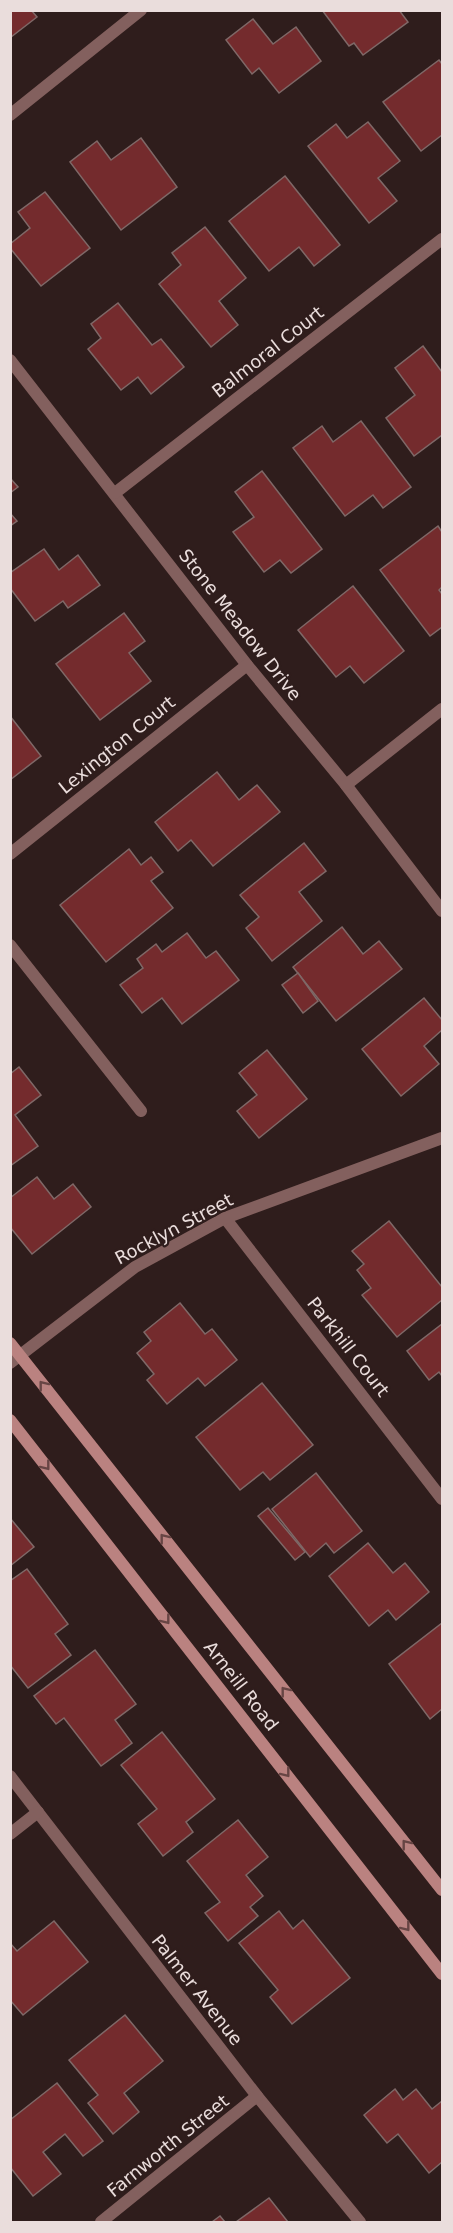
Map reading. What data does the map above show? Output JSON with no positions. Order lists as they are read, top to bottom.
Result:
{
  "streets": {
    "main road": ["Arneill Road"],
    "street": [
      "Balmoral Court",
      "Stone Meadow Drive",
      "Lexington Court",
      "Rocklyn Street",
      "Parkhill Court",
      "Palmer Avenue",
      "Farnworth Street"
    ]
  },
  "crossings": [
    ["Balmoral Court", "Stone Meadow Drive"],
    ["Stone Meadow Drive", "Lexington Court"],
    ["Rocklyn Street", "Parkhill Court"],
    ["Rocklyn Street", "Arneill Road"],
    ["Palmer Avenue", "Farnworth Street"]
  ]
}
